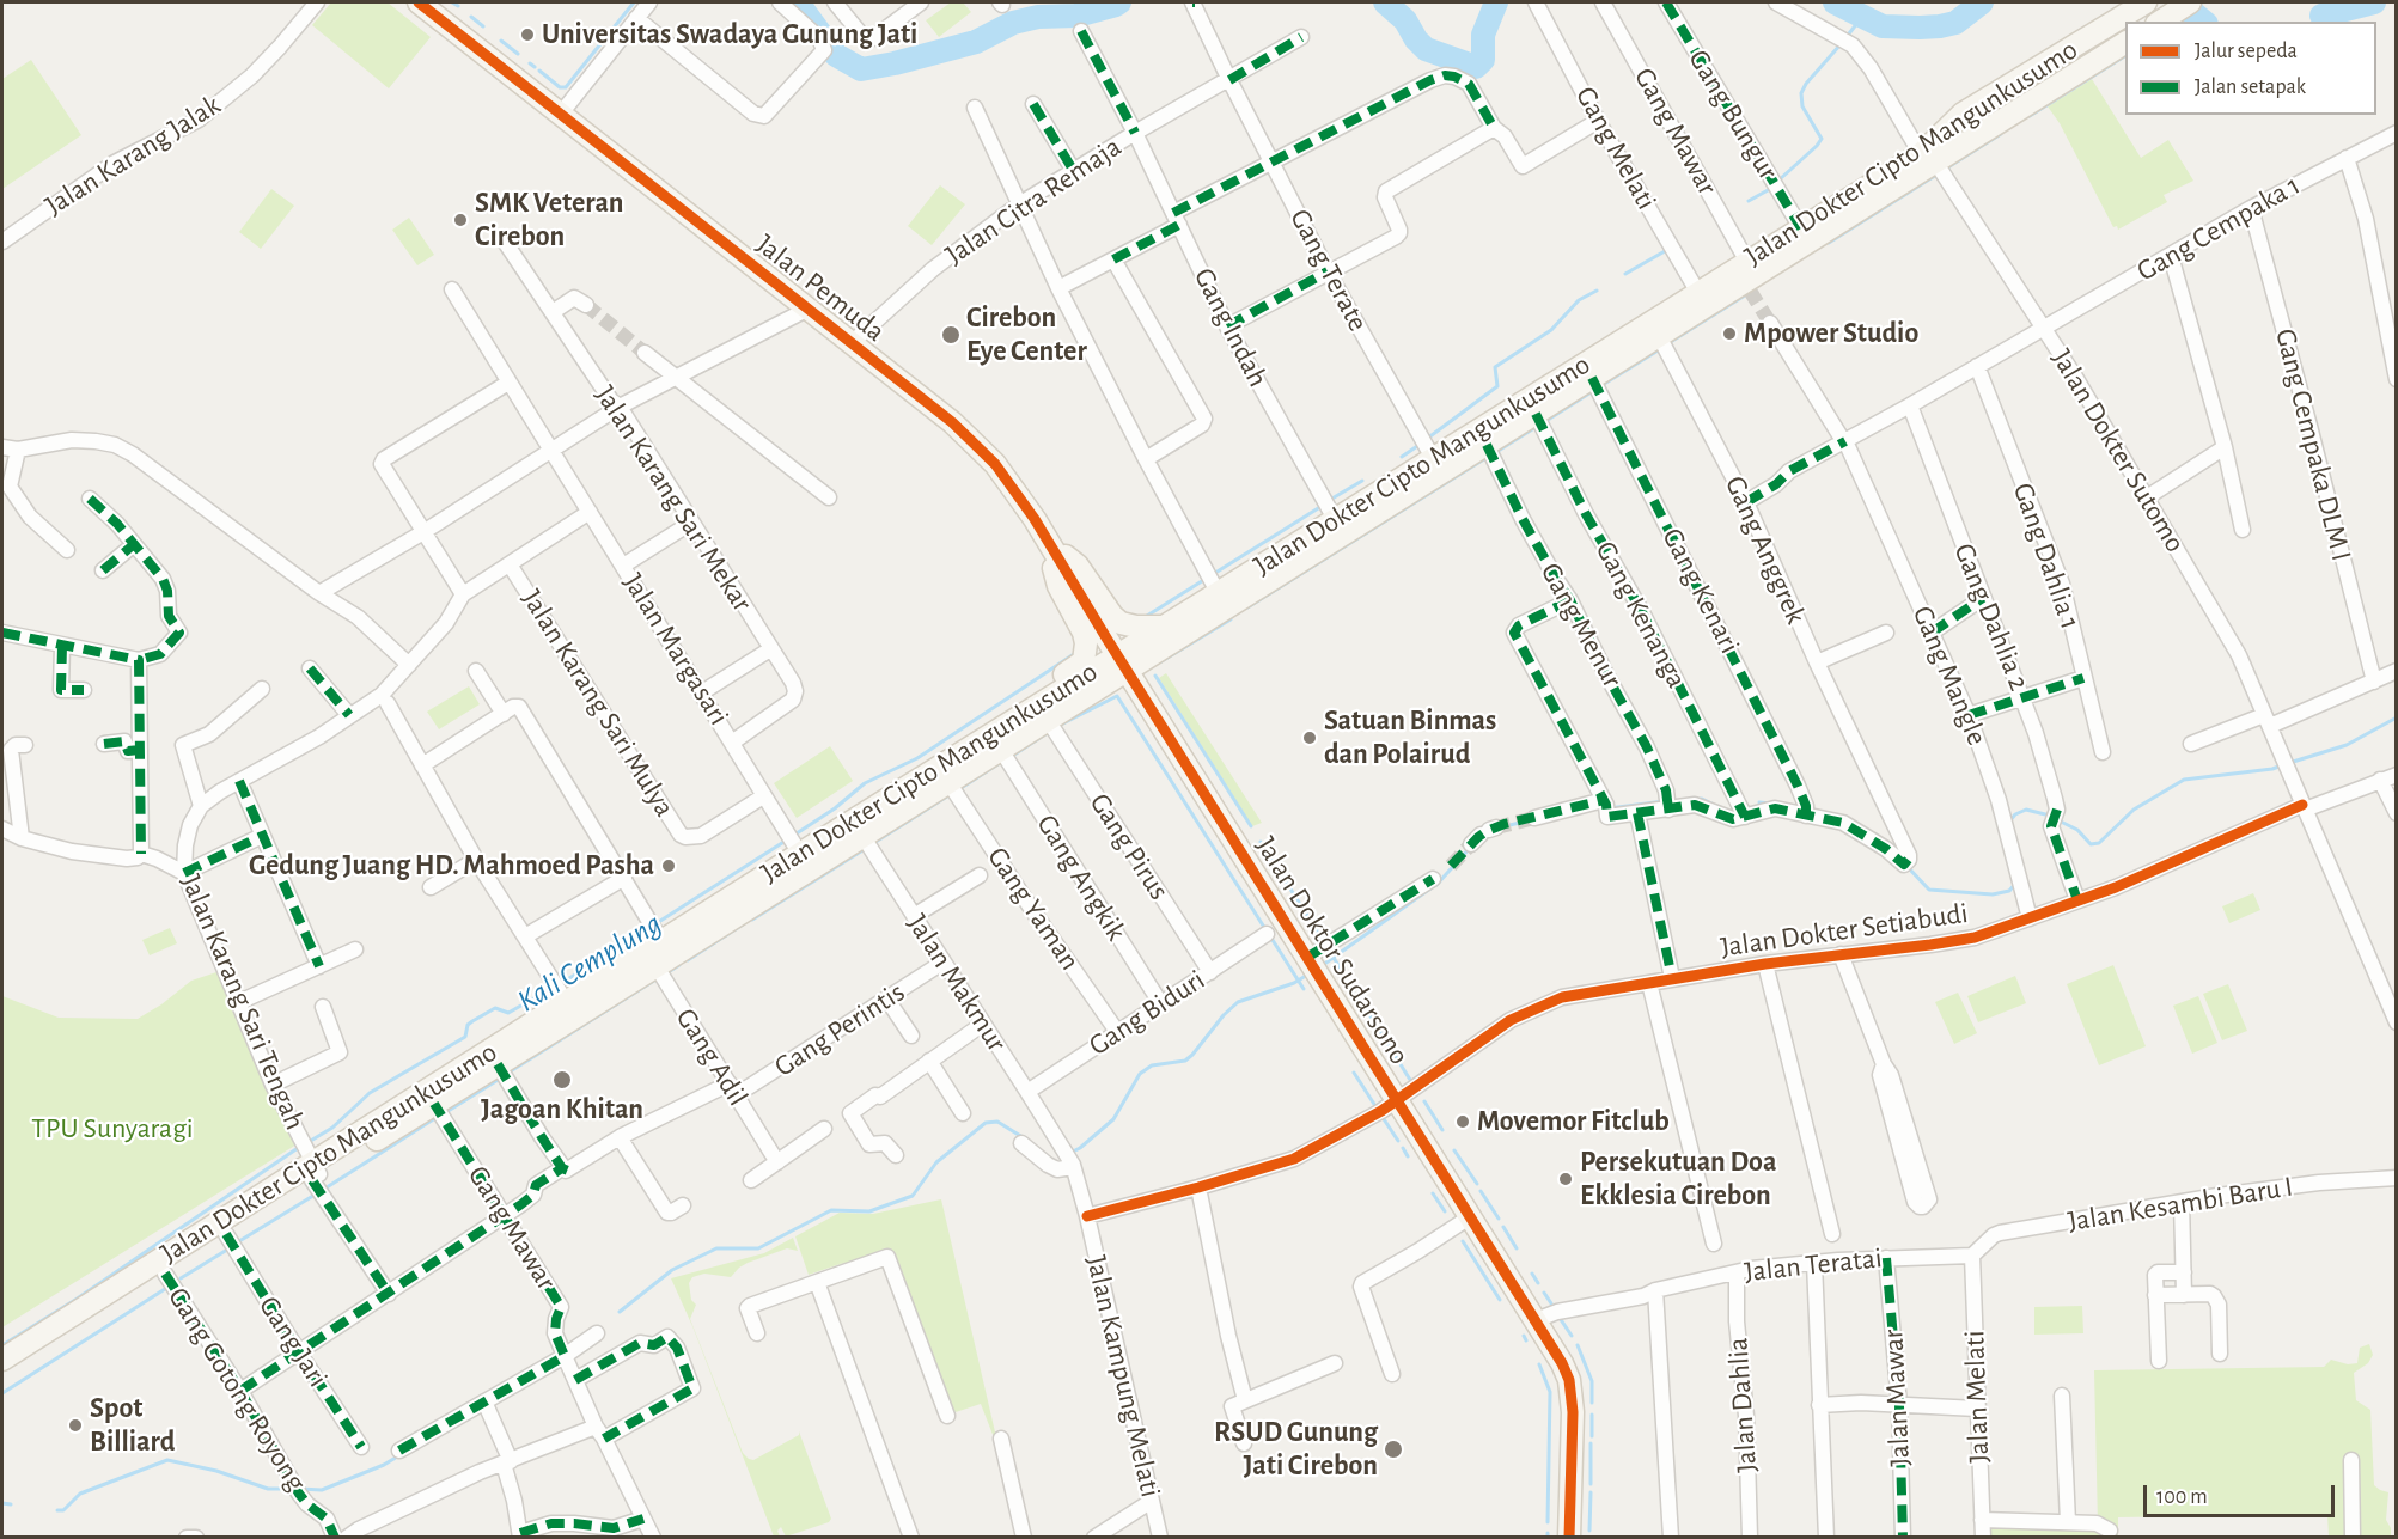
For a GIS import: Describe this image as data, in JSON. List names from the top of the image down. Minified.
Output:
{"streets":{"main road":["Jalan Dokter Cipto Mangunkusumo","Jalan Pemuda","Jalan Doktor Sudarsono"],"street":["Gang Bungur","Gang Mawar","Gang Melati","Jalan Karang Jalak","Jalan Citra Remaja","Gang Cempaka 1","Gang Terate","Gang Indah","Gang Cempaka DLM I","Jalan Dokter Sutomo","Jalan Karang Sari Mekar","Gang Anggrek","Gang Dahlia 1","Gang Kenari","Gang Kenanga","Gang Dahlia 2","Gang Menur","Jalan Margasari","Gang Mangle","Jalan Karang Sari Mulya","Gang Pirus","Gang Angkik","Gang Yaman","Jalan Dokter Setiabudi","Jalan Makmur","Jalan Karang Sari Tengah","Gang Biduri","Gang Perintis","Gang Adil","Jalan Kesambi Baru I","Jalan Teratai","Gang Jari","Jalan Kampung Melati","Gang Gotong Royong","Jalan Melati","Jalan Mawar","Jalan Dahlia"]},"crossings":[["Gang Bungur","Jalan Dokter Cipto Mangunkusumo"],["Gang Mawar","Jalan Dokter Cipto Mangunkusumo"],["Gang Mawar","Gang Perintis"],["Gang Melati","Jalan Dokter Cipto Mangunkusumo"],["Jalan Dokter Cipto Mangunkusumo","Gang Terate"],["Jalan Dokter Cipto Mangunkusumo","Jalan Pemuda"],["Jalan Dokter Cipto Mangunkusumo","Gang Indah"],["Jalan Dokter Cipto Mangunkusumo","Jalan Dokter Sutomo"],["Jalan Dokter Cipto Mangunkusumo","Gang Anggrek"],["Jalan Dokter Cipto Mangunkusumo","Gang Kenari"],["Jalan Dokter Cipto Mangunkusumo","Gang Kenanga"],["Jalan Dokter Cipto Mangunkusumo","Gang Menur"],["Jalan Dokter Cipto Mangunkusumo","Jalan Margasari"],["Jalan Dokter Cipto Mangunkusumo","Gang Pirus"],["Jalan Dokter Cipto Mangunkusumo","Gang Angkik"],["Jalan Dokter Cipto Mangunkusumo","Gang Yaman"],["Jalan Dokter Cipto Mangunkusumo","Jalan Doktor Sudarsono"],["Jalan Dokter Cipto Mangunkusumo","Jalan Makmur"],["Jalan Dokter Cipto Mangunkusumo","Jalan Karang Sari Tengah"],["Jalan Dokter Cipto Mangunkusumo","Gang Adil"],["Jalan Dokter Cipto Mangunkusumo","Gang Jari"],["Jalan Dokter Cipto Mangunkusumo","Gang Gotong Royong"],["Jalan Citra Remaja","Gang Terate"],["Jalan Citra Remaja","Jalan Pemuda"],["Jalan Citra Remaja","Gang Indah"],["Gang Cempaka 1","Gang Cempaka DLM I"],["Gang Cempaka 1","Jalan Dokter Sutomo"],["Gang Cempaka 1","Gang Dahlia 1"],["Gang Cempaka 1","Gang Dahlia 2"],["Jalan Pemuda","Jalan Doktor Sudarsono"],["Jalan Dokter Sutomo","Jalan Dokter Setiabudi"],["Jalan Karang Sari Mekar","Jalan Margasari"],["Gang Anggrek","Gang Kenari"],["Gang Dahlia 2","Jalan Dokter Setiabudi"],["Jalan Margasari","Jalan Karang Sari Mulya"],["Gang Mangle","Jalan Dokter Setiabudi"],["Gang Pirus","Gang Biduri"],["Gang Angkik","Gang Biduri"],["Gang Yaman","Gang Biduri"],["Jalan Dokter Setiabudi","Jalan Doktor Sudarsono"],["Jalan Dokter Setiabudi","Jalan Kampung Melati"],["Jalan Doktor Sudarsono","Gang Biduri"],["Jalan Doktor Sudarsono","Jalan Teratai"],["Jalan Doktor Sudarsono","Jalan Kampung Melati"],["Jalan Makmur","Gang Biduri"],["Jalan Makmur","Gang Perintis"],["Jalan Makmur","Jalan Kampung Melati"],["Jalan Karang Sari Tengah","Gang Perintis"],["Gang Perintis","Gang Adil"],["Gang Perintis","Gang Jari"],["Gang Perintis","Gang Gotong Royong"],["Jalan Kesambi Baru I","Jalan Teratai"],["Jalan Kesambi Baru I","Jalan Melati"],["Jalan Teratai","Jalan Melati"],["Jalan Teratai","Jalan Mawar"],["Jalan Teratai","Jalan Dahlia"]],"water":["Kali Cemplung"],"parks":["TPU Sunyaragi"],"places":["Universitas Swadaya Gunung Jati","SMK Veteran Cirebon","Mpower Studio","Cirebon Eye Center","Satuan Binmas dan Polairud","Gedung Juang HD. Mahmoed Pasha","Jagoan Khitan","Movemor Fitclub","Persekutuan Doa Ekklesia Cirebon","Spot Billiard","RSUD Gunung Jati Cirebon"],"legend":["Jalur sepeda","Jalan setapak"],"scale_bar":"100 m"}
